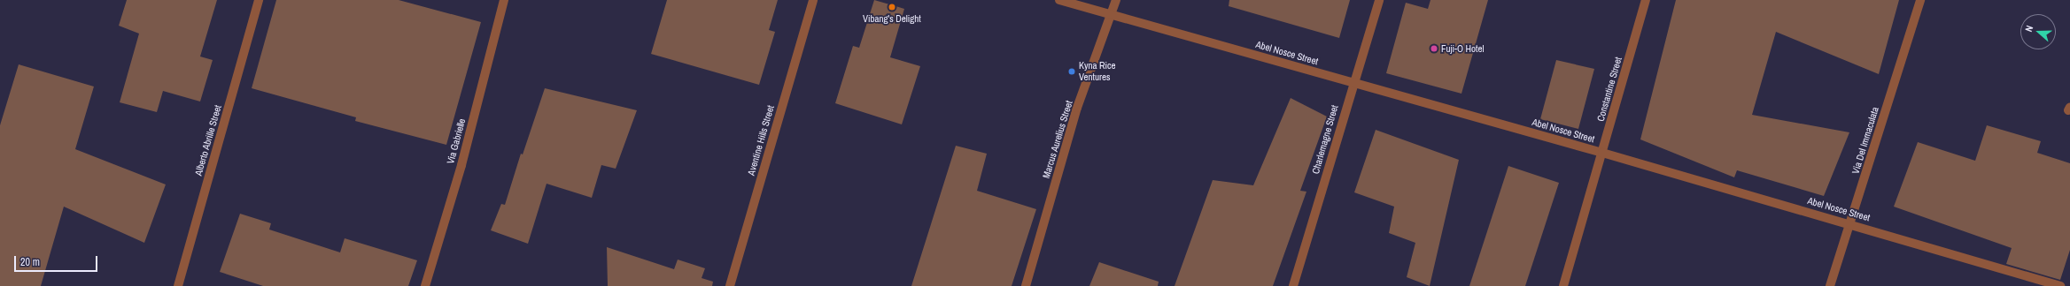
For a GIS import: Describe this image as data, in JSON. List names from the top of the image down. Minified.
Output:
{"streets":{"street":["Abel Nosce Street","Constantine Street","Marcus Aurelius Street","Charlemagne Street","Alberto Abrille Street","Aventine Hills Street","Via Del Immaculata","Via Gabrielle"]},"crossings":[["Abel Nosce Street","Constantine Street"],["Abel Nosce Street","Marcus Aurelius Street"],["Abel Nosce Street","Charlemagne Street"],["Abel Nosce Street","Via Del Immaculata"]],"places":["Vibang's Delight","Fuji-O Hotel","Kyna Rice Ventures"],"scale_bar":"20 m","north":"left"}
